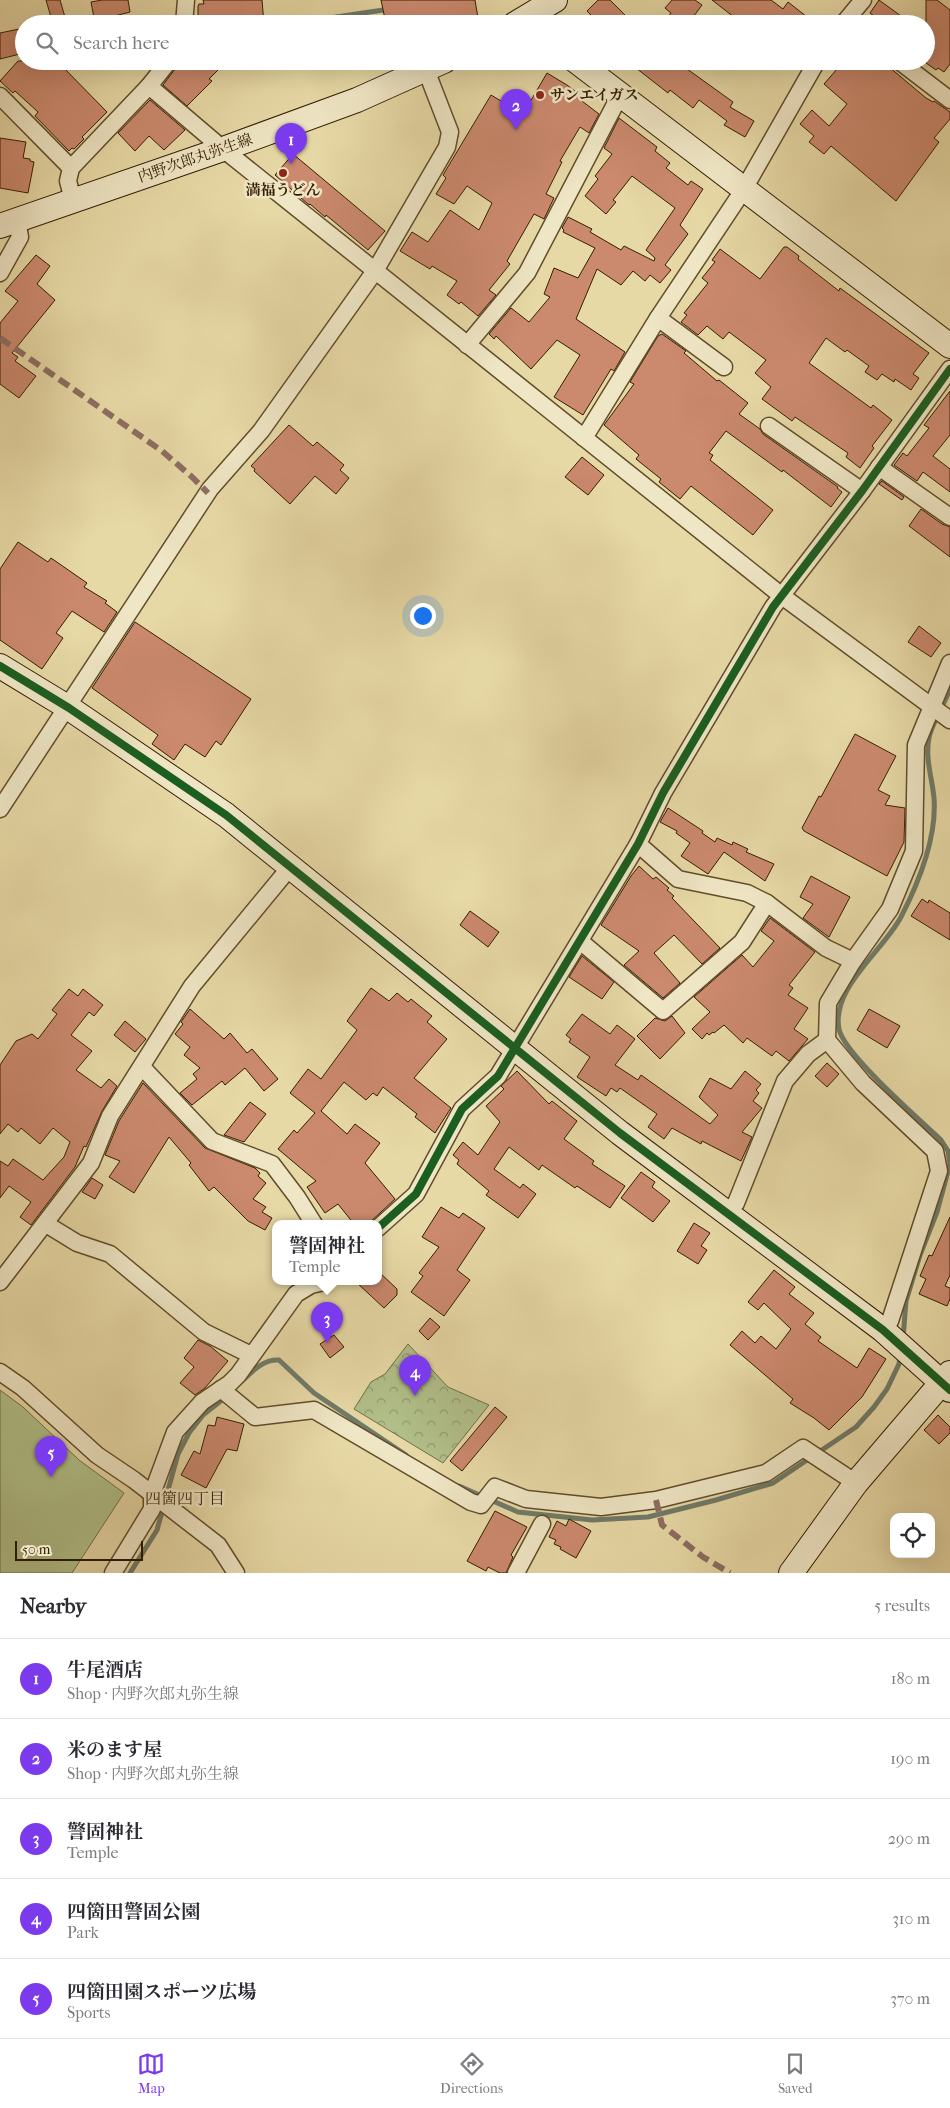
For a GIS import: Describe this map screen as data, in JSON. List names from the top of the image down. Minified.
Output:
{"streets":{"street":["内野次郎丸弥生線"]},"districts":["四箇四丁目"],"places":["サンエイガス","満福うどん"],"scale_bar":"50 m","page":{"search":"Search here","pins":["2","1","3","4","5"],"popup":["警固神社","Temple"],"scale":"50 m","heading":["Nearby","5 results"],"list":[{"mark":"1","name":"牛尾酒店","note":"Shop · 内野次郎丸弥生線","value":"180 m"},{"mark":"2","name":"米のます屋","note":"Shop · 内野次郎丸弥生線","value":"190 m"},{"mark":"3","name":"警固神社","note":"Temple","value":"290 m"},{"mark":"4","name":"四箇田警固公園","note":"Park","value":"310 m"},{"mark":"5","name":"四箇田園スポーツ広場","note":"Sports","value":"370 m"}],"nav":["Map","Directions","Saved"]}}
